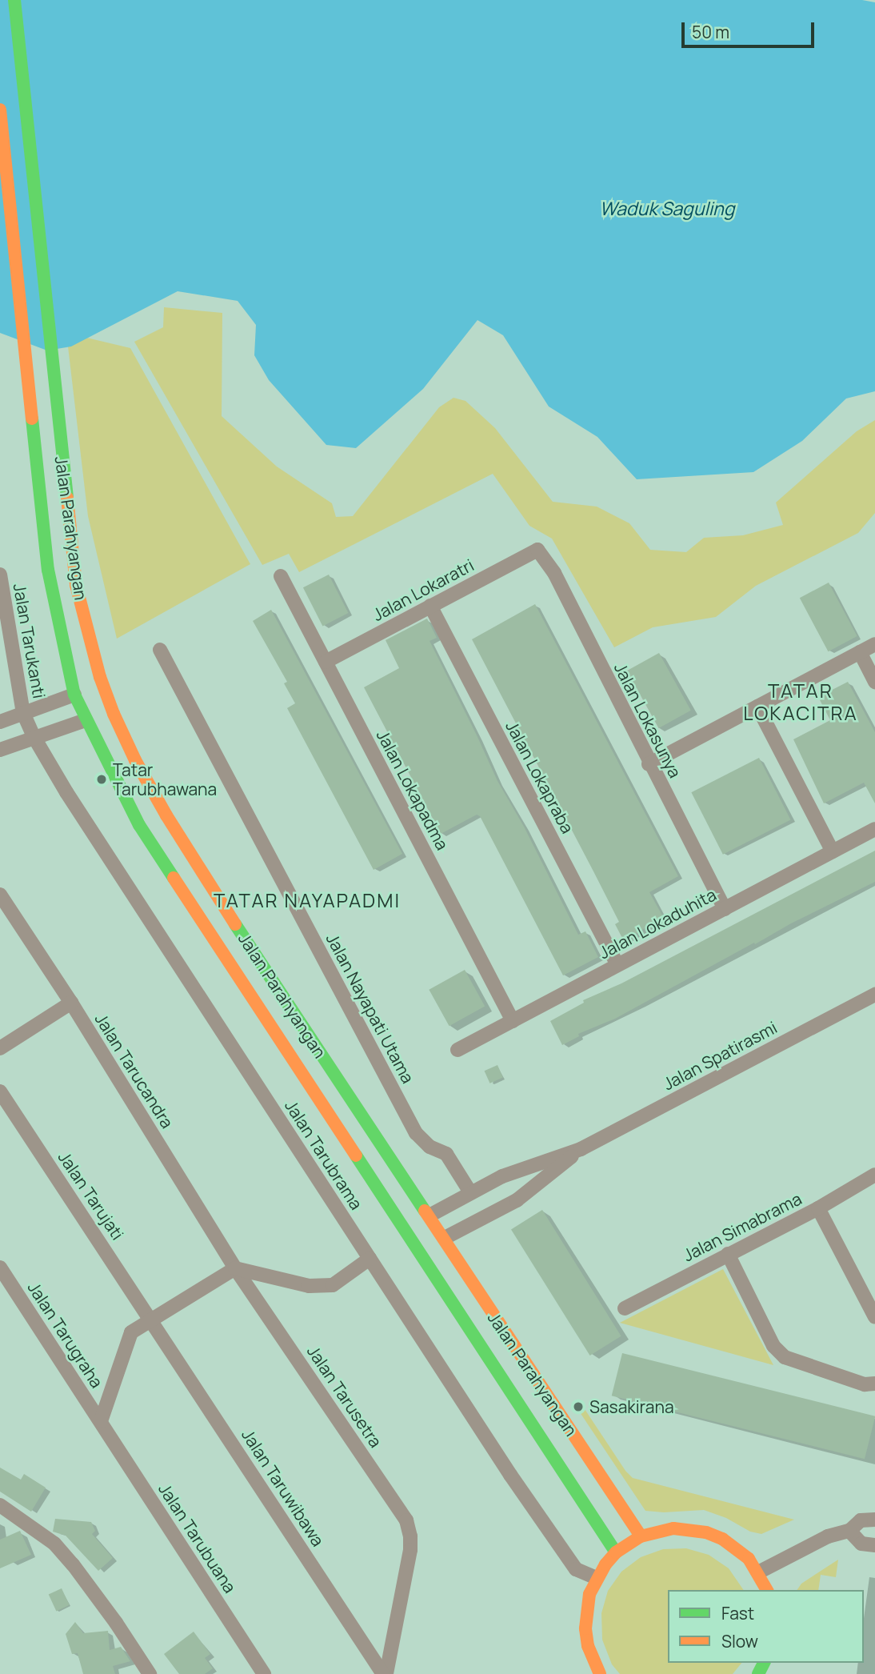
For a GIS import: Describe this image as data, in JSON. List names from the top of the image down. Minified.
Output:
{"streets":{"main road":["Jalan Parahyangan"],"street":["Jalan Lokaratri","Jalan Tarukanti","Jalan Lokasunya","Jalan Lokapraba","Jalan Lokapadma","Jalan Lokaduhita","Jalan Nayapati Utama","Jalan Spatirasmi","Jalan Tarucandra","Jalan Tarubrama","Jalan Tarujati","Jalan Simabrama","Jalan Tarugraha","Jalan Tarusetra","Jalan Taruwibawa","Jalan Tarubuana"]},"crossings":[["Jalan Parahyangan","Jalan Spatirasmi"],["Jalan Lokaratri","Jalan Lokasunya"],["Jalan Lokaratri","Jalan Lokapraba"],["Jalan Lokaratri","Jalan Lokapadma"],["Jalan Tarukanti","Jalan Tarubrama"],["Jalan Lokasunya","Jalan Lokaduhita"],["Jalan Lokapraba","Jalan Lokaduhita"],["Jalan Lokapadma","Jalan Lokaduhita"],["Jalan Nayapati Utama","Jalan Spatirasmi"],["Jalan Tarucandra","Jalan Tarusetra"],["Jalan Tarujati","Jalan Taruwibawa"],["Jalan Tarugraha","Jalan Tarubuana"],["Jalan Tarusetra","Jalan Taruwibawa"]],"districts":["TATAR LOKACITRA","TATAR NAYAPADMI"],"water":["Waduk Saguling"],"places":["Tatar Tarubhawana","Sasakirana"],"legend":["Fast","Slow"],"scale_bar":"50 m"}
